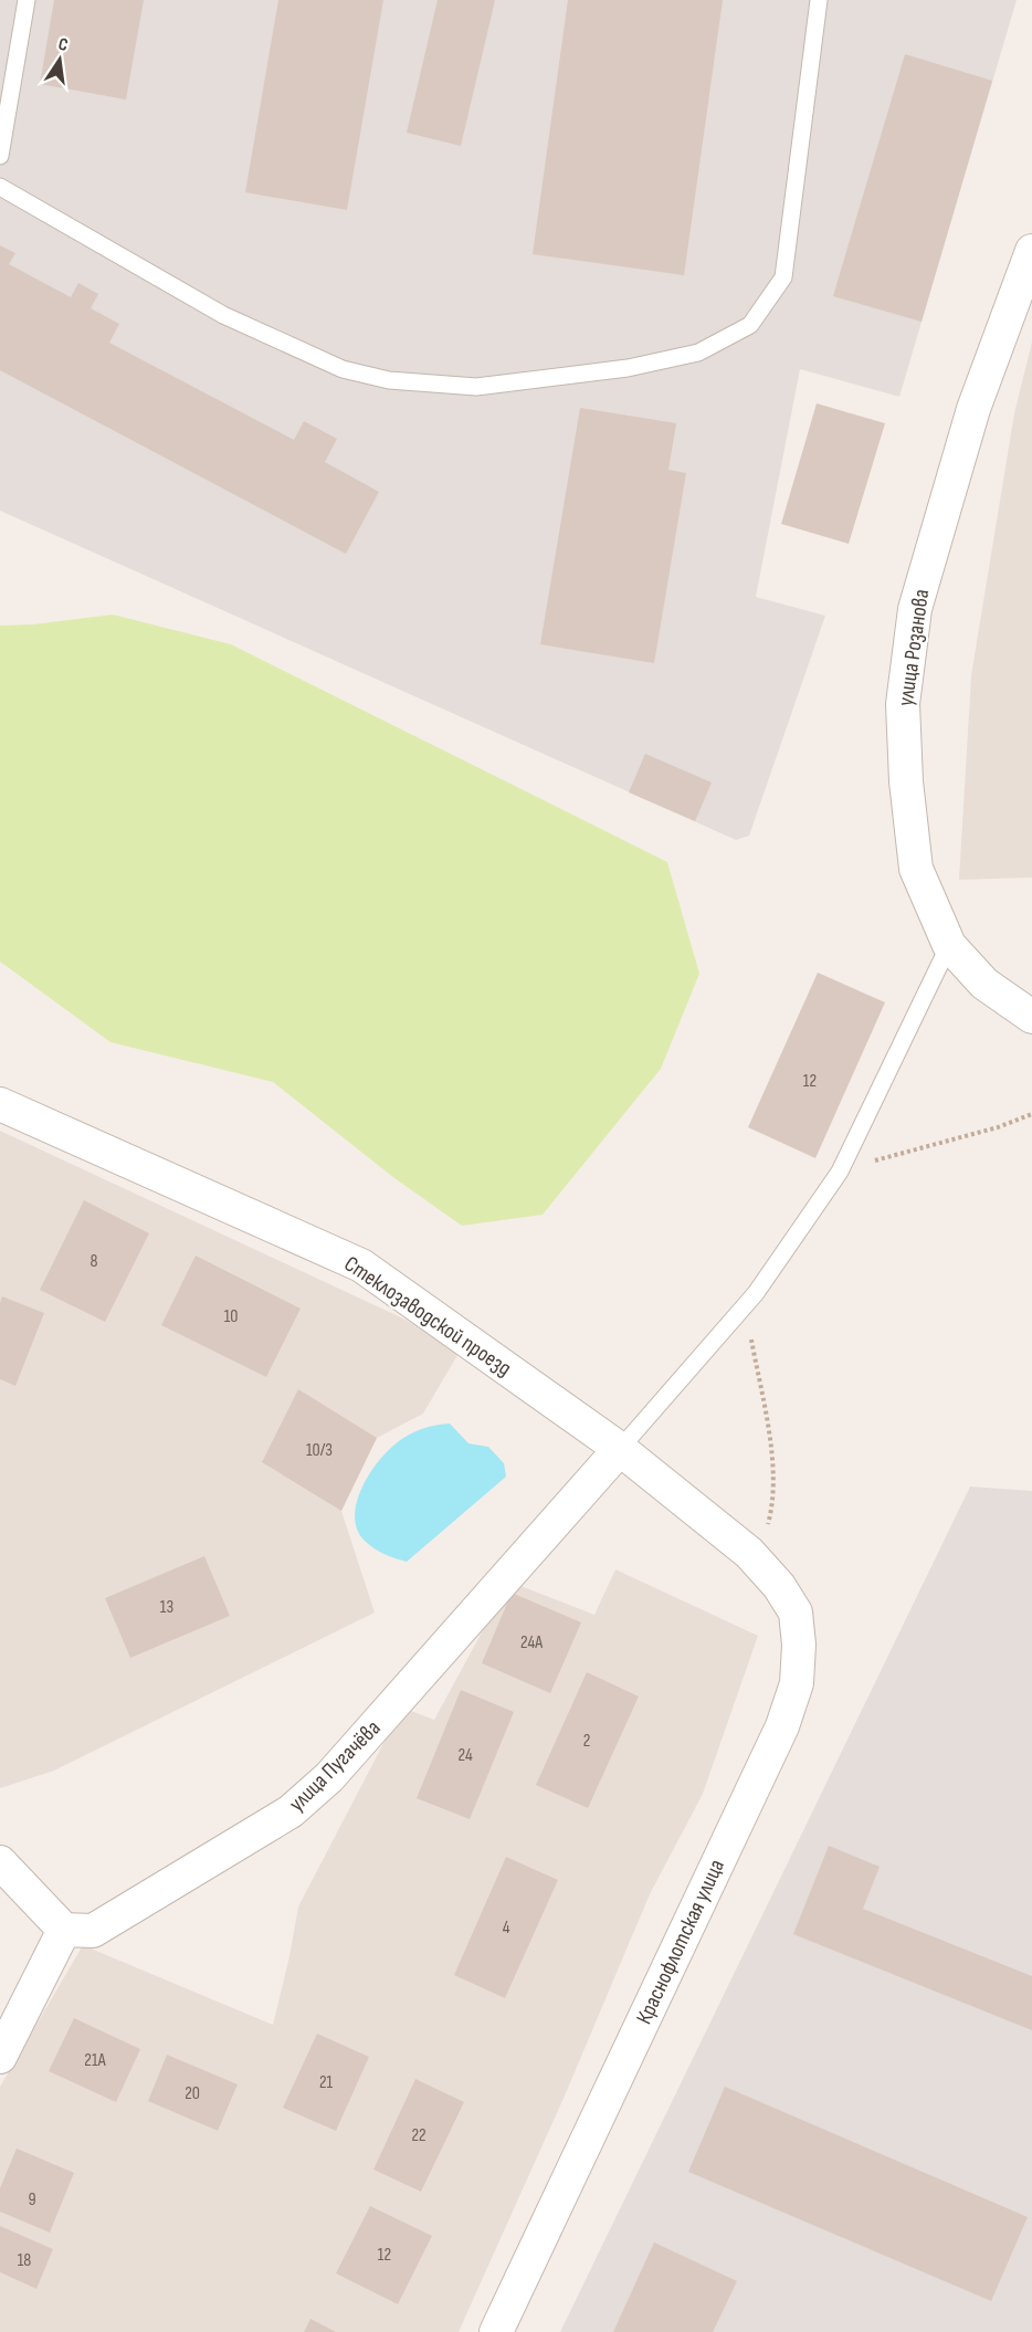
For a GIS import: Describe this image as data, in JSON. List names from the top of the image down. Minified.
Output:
{"streets":{"street":["улица Розанова","Стеклозаводской проезд","улица Пугачёва","Краснофлотская улица"]},"crossings":[["Стеклозаводской проезд","улица Пугачёва"],["Стеклозаводской проезд","Краснофлотская улица"]],"house_numbers":["12","8","10","10/3","13","24А","2","24","4","21А","21","20","22","9","12","18"],"north":"top"}
